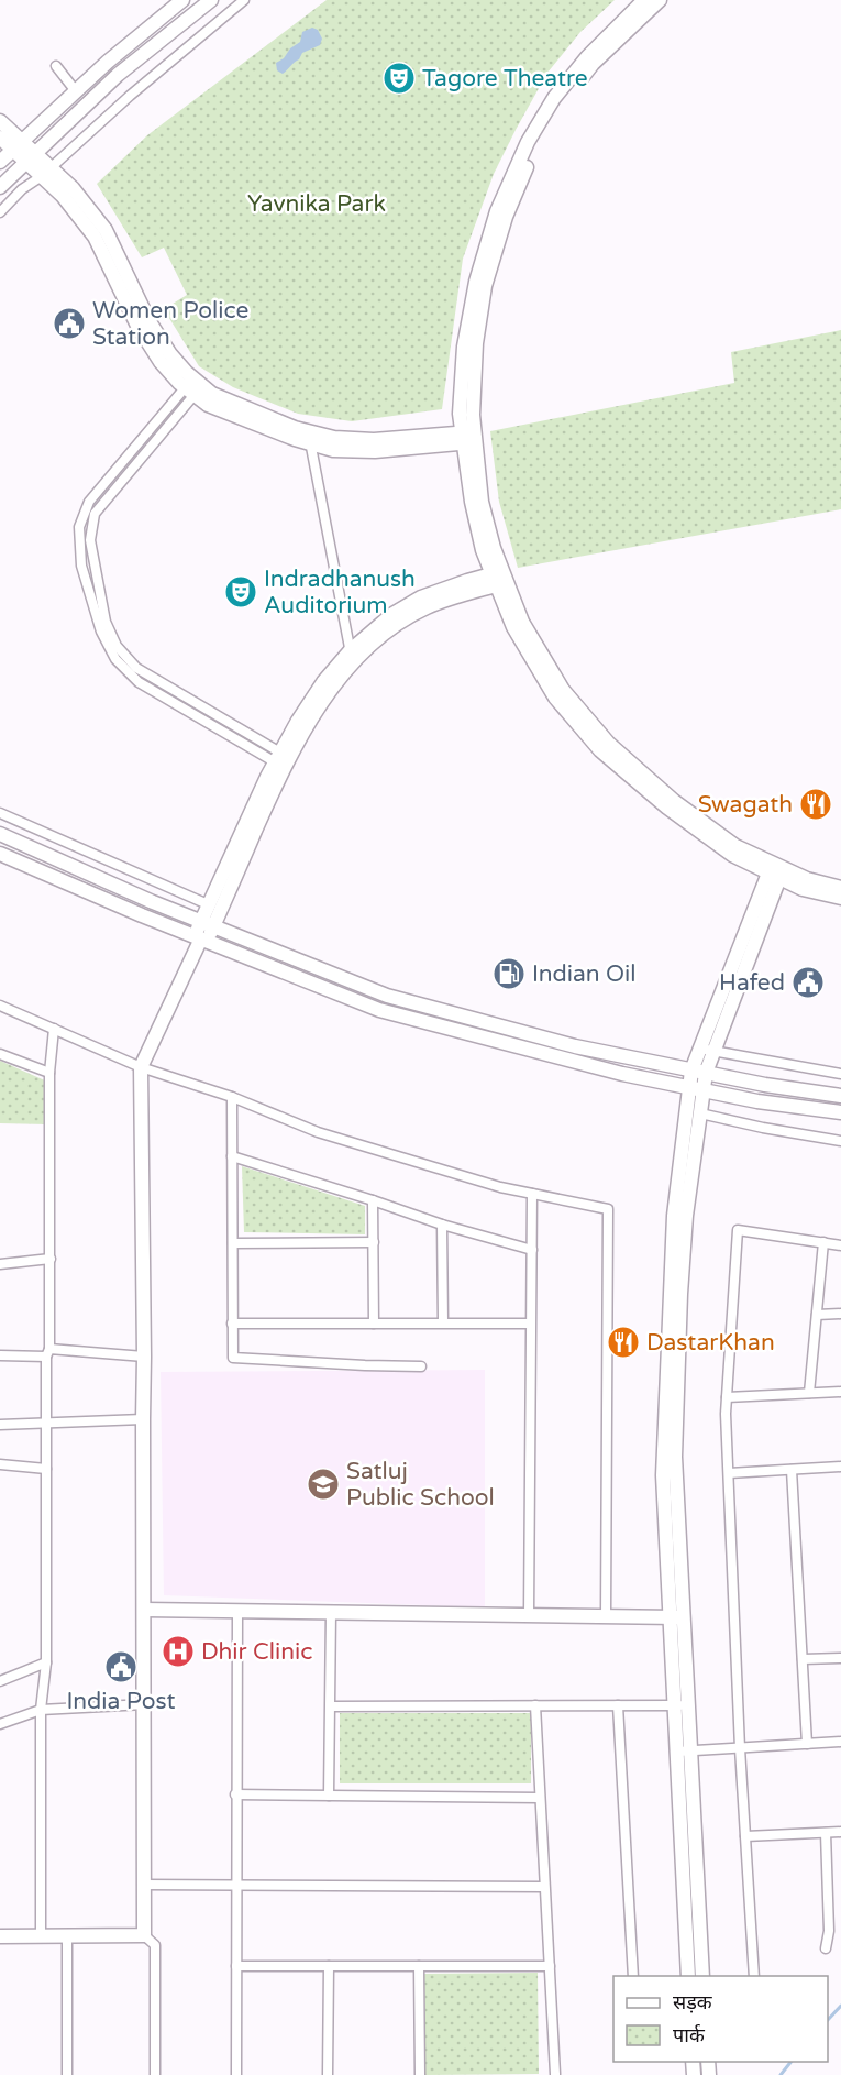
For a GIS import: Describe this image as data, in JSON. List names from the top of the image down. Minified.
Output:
{"parks":["Yavnika Park"],"places":{"theatre":["Tagore Theatre","Indradhanush Auditorium"],"public building":["Women Police Station","Hafed","India Post"],"restaurant":["Swagath","DastarKhan"],"fuel station":["Indian Oil"],"school or university":["Satluj Public School"],"hospital":["Dhir Clinic"]},"legend":["सड़क","पार्क"]}
